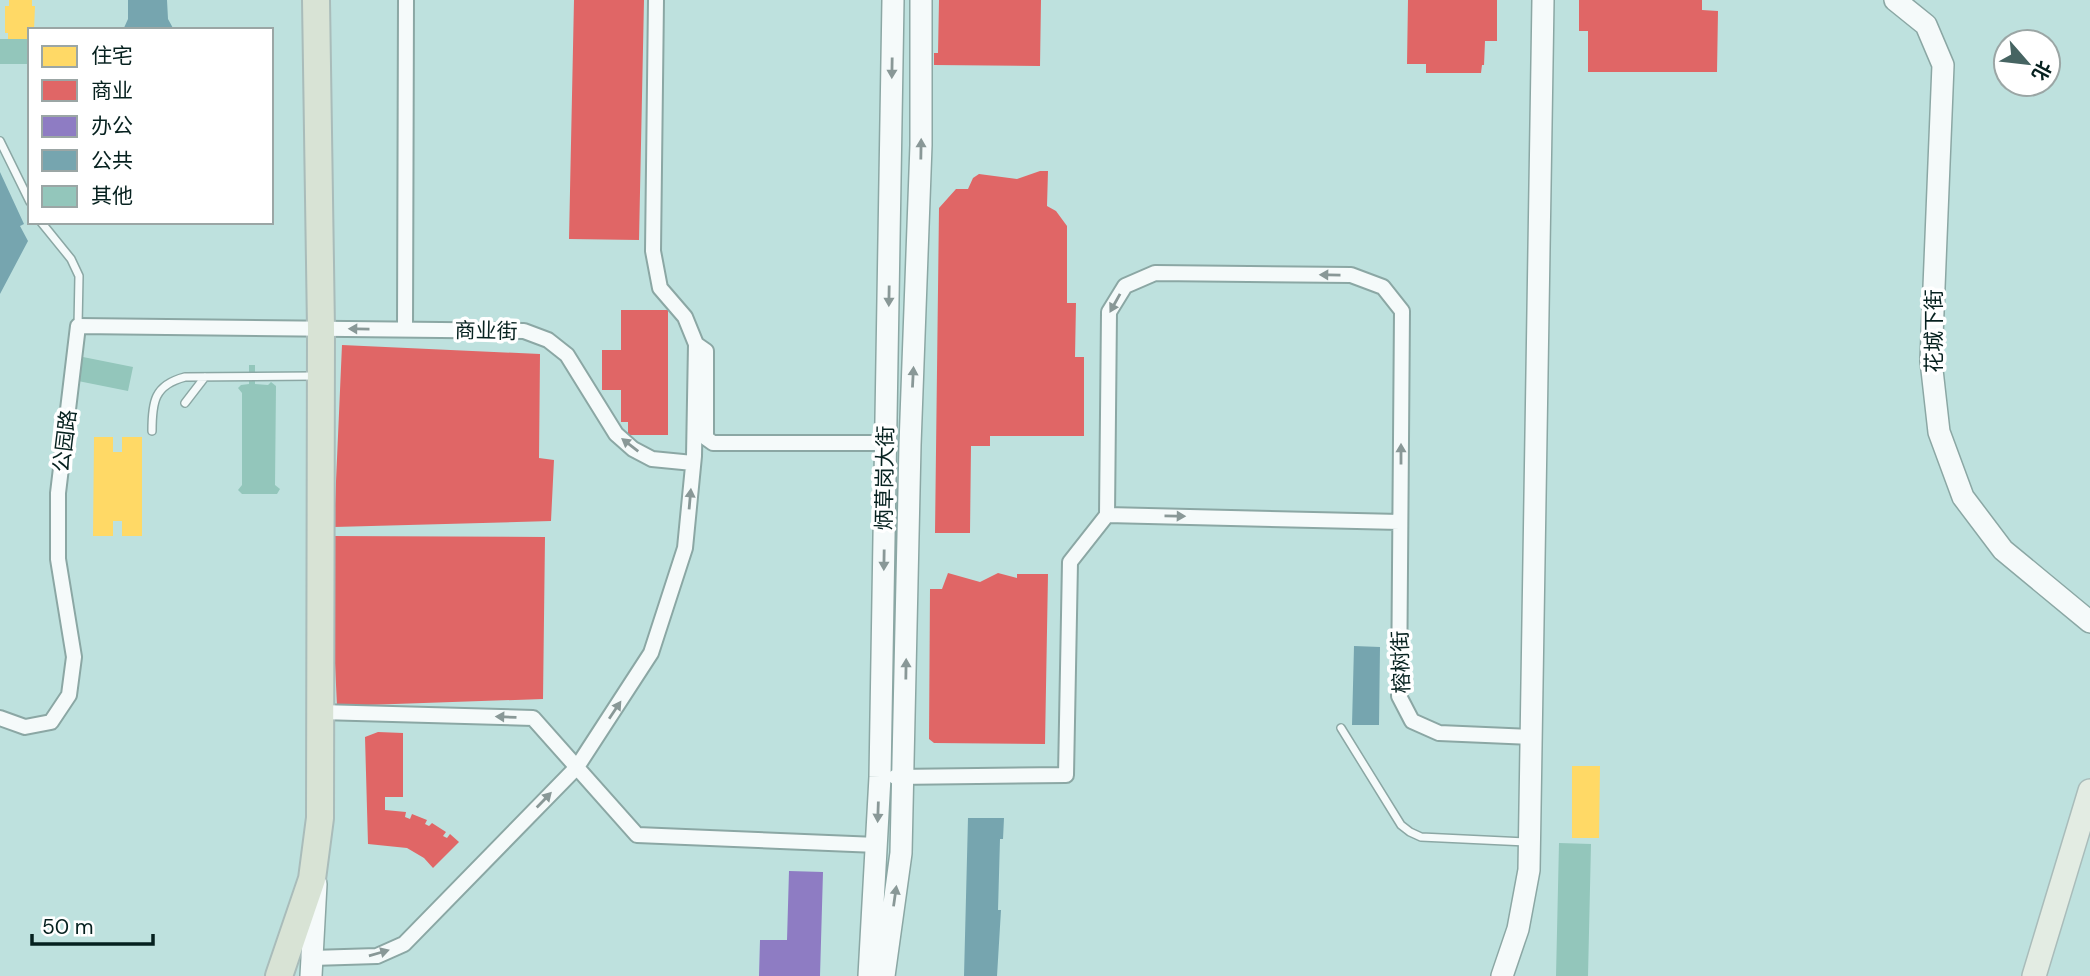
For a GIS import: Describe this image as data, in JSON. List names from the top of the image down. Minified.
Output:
{"streets":{"street":["商业街","花城下街","公园路","炳草岗大街","榕树街"]},"one_way":["商业街"],"legend":["住宅","商业","办公","公共","其他"],"scale_bar":"50 m","north":"bottom right"}
